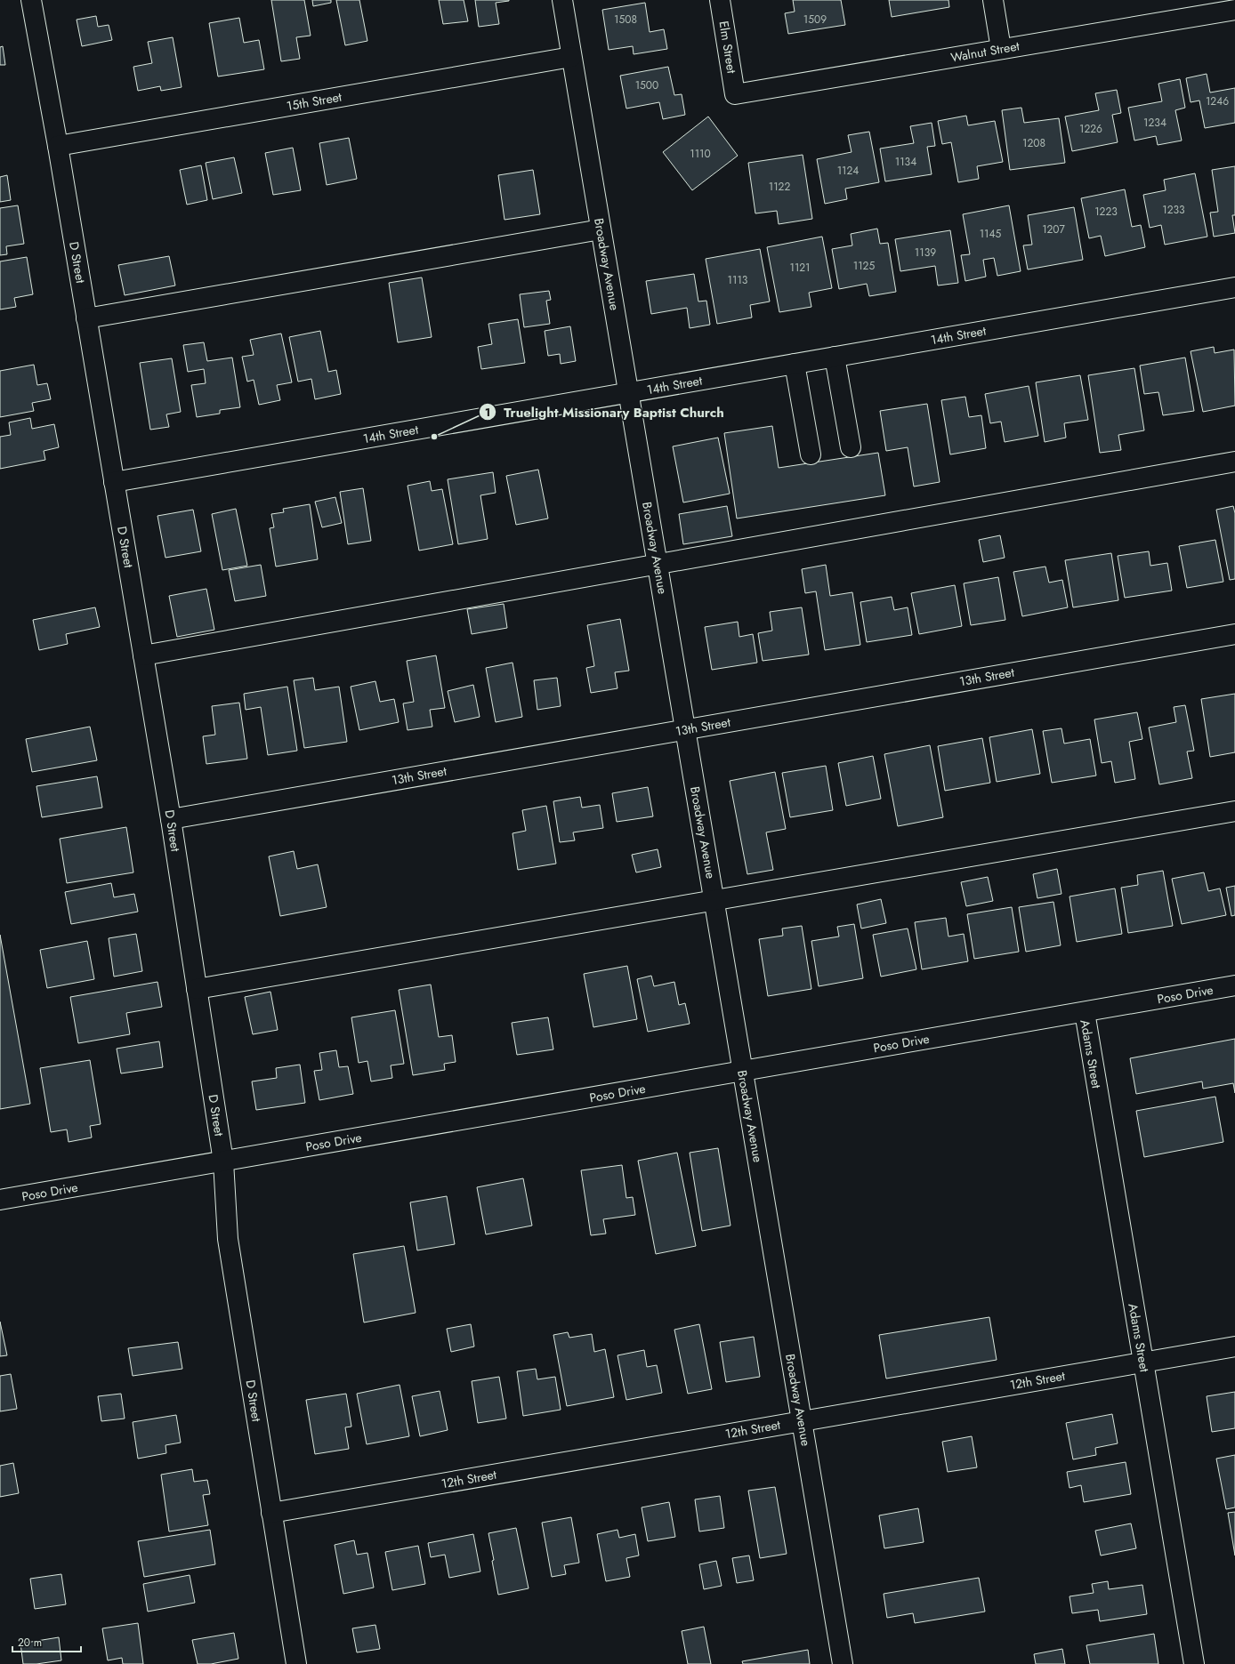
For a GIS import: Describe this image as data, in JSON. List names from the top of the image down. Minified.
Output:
{"streets":{"street":["Elm Street","Walnut Street","15th Street","D Street","Broadway Avenue","14th Street","13th Street","Poso Drive","Adams Street","12th Street"]},"crossings":[["Elm Street","Walnut Street"],["15th Street","D Street"],["15th Street","Broadway Avenue"],["D Street","14th Street"],["D Street","13th Street"],["D Street","Poso Drive"],["D Street","12th Street"],["Broadway Avenue","14th Street"],["Broadway Avenue","13th Street"],["Broadway Avenue","Poso Drive"],["Broadway Avenue","12th Street"],["Poso Drive","Adams Street"],["Adams Street","12th Street"]],"places":["Truelight Missionary Baptist Church"],"house_numbers":["1508","1509","1500","1246","1234","1226","1208","1110","1134","1124","1122","1233","1223","1207","1145","1139","1125","1121","1113"],"scale_bar":"20 m"}
